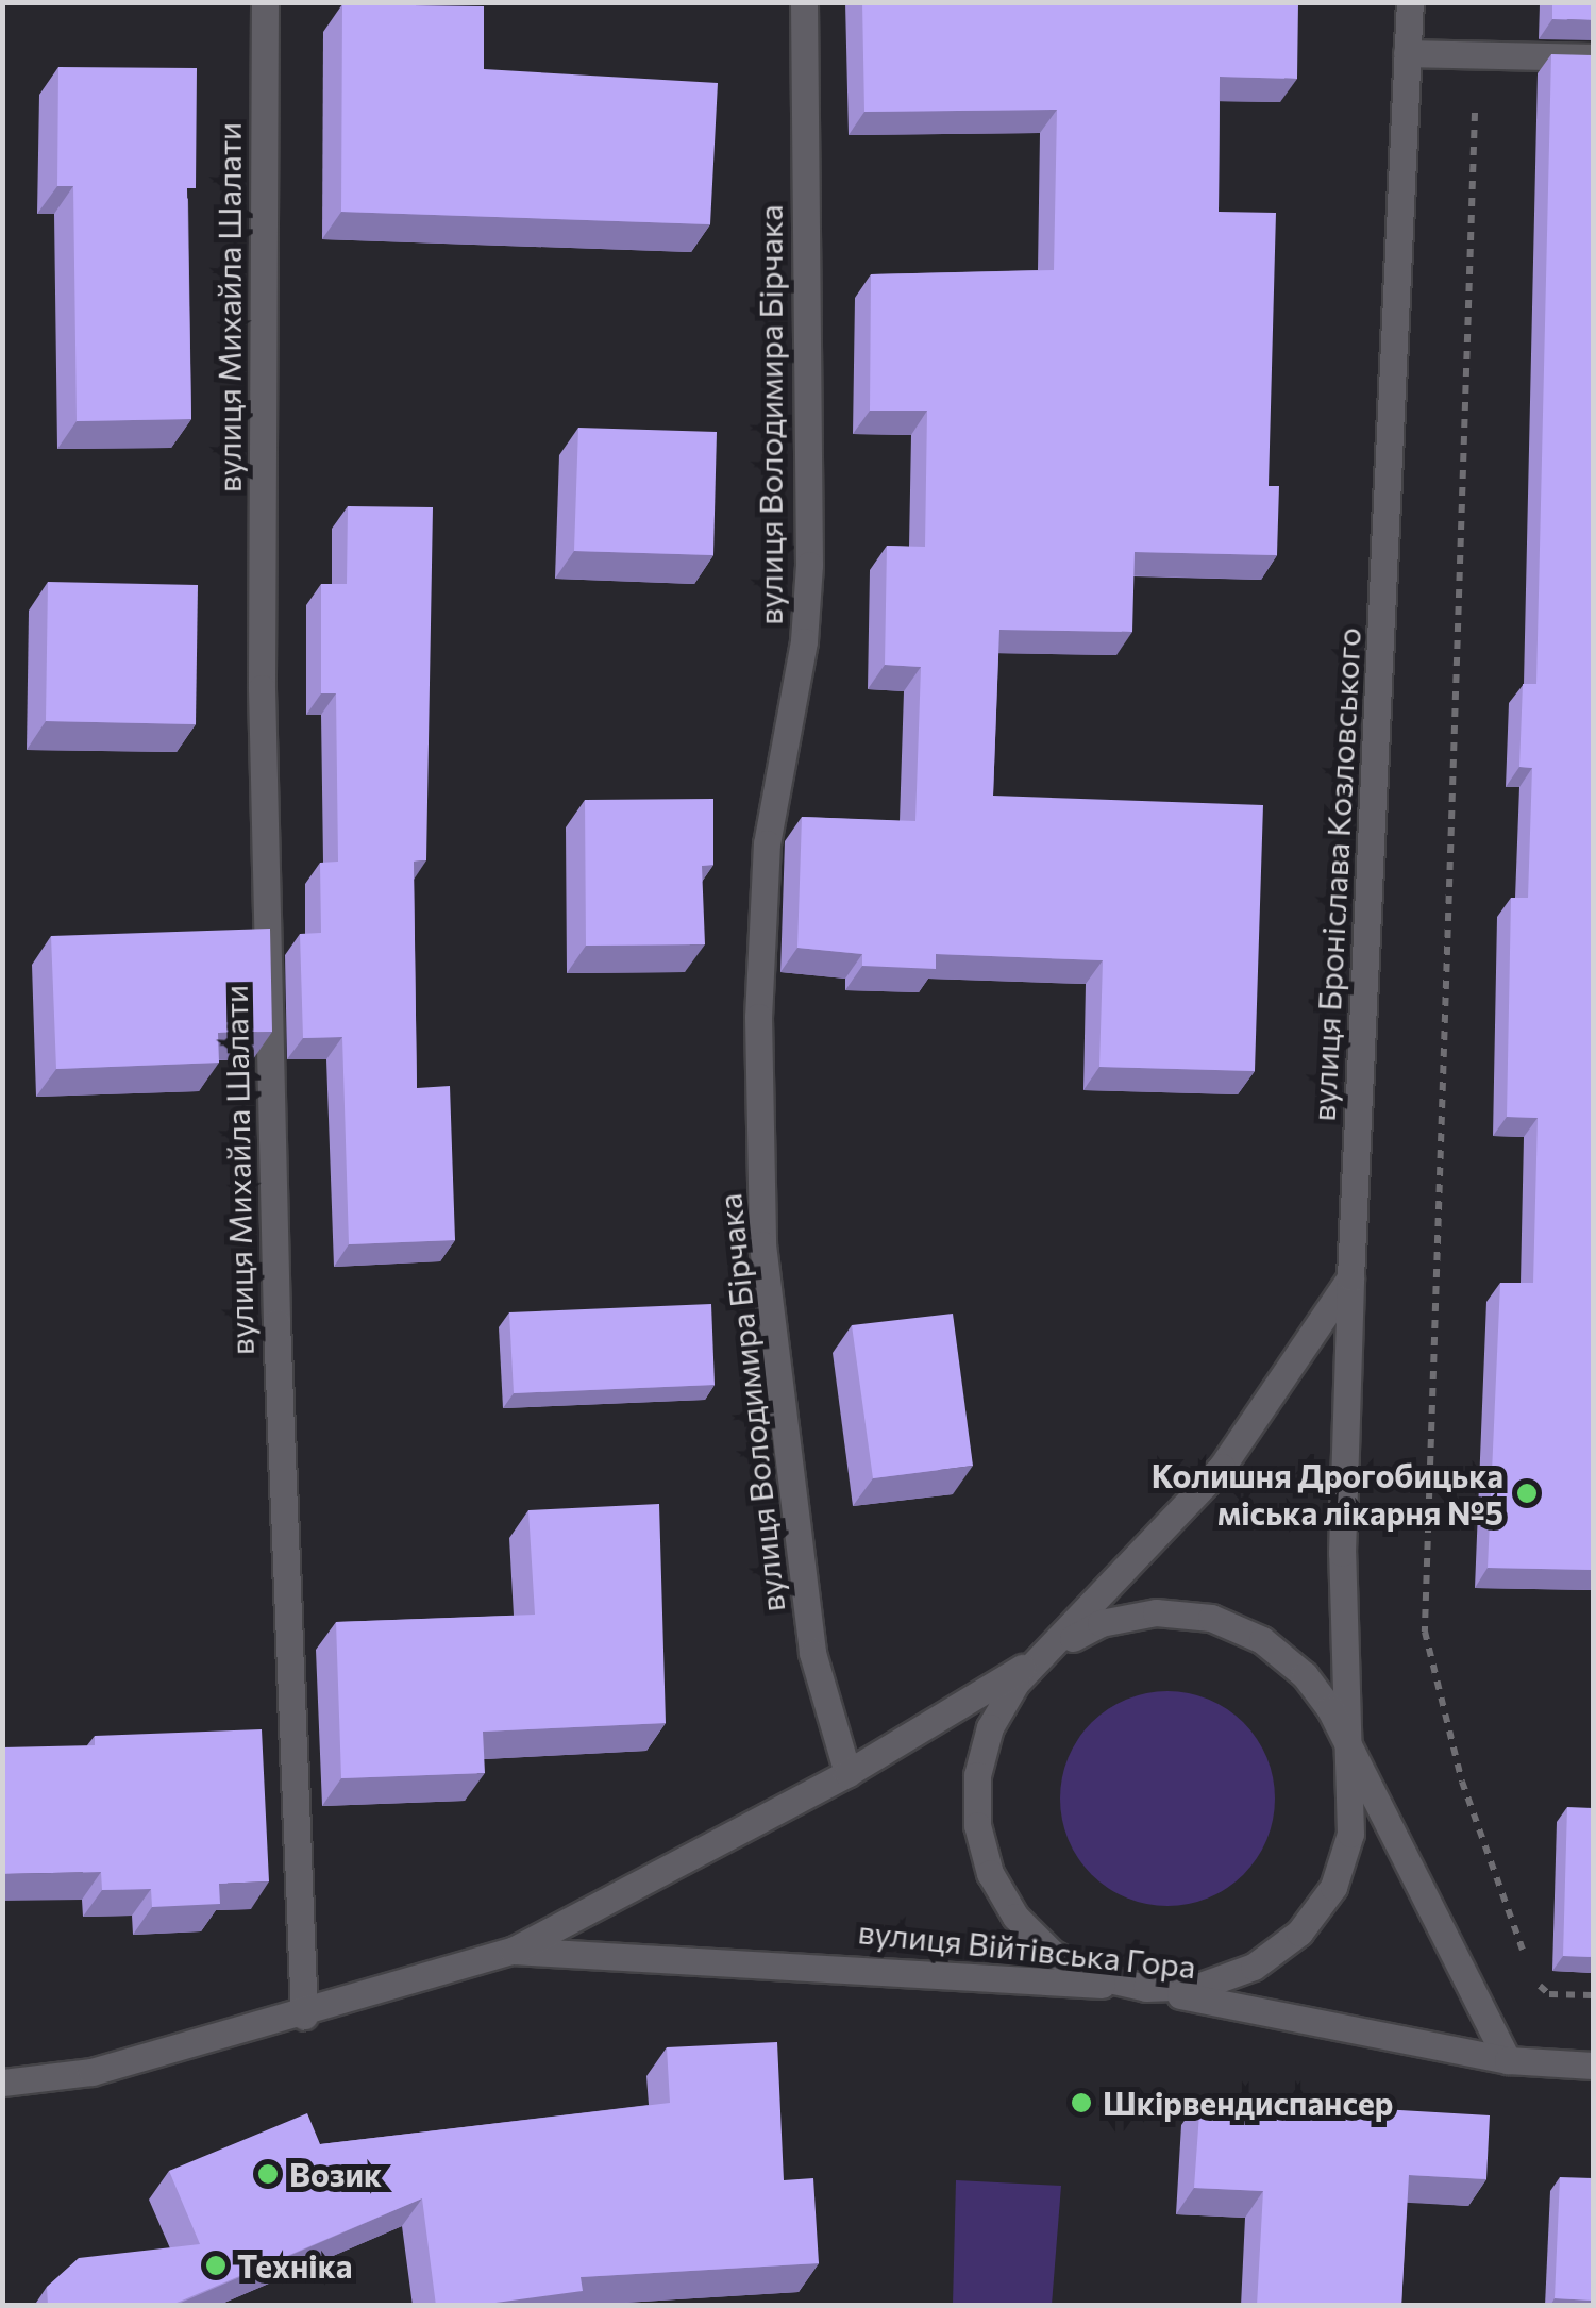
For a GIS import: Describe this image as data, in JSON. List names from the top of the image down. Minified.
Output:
{"streets":{"street":["вулиця Михайла Шалати","вулиця Володимира Бірчака","вулиця Броніслава Козловського","вулиця Війтівська Гора"]},"crossings":[["вулиця Михайла Шалати","вулиця Війтівська Гора"],["вулиця Володимира Бірчака","вулиця Війтівська Гора"],["вулиця Броніслава Козловського","вулиця Війтівська Гора"]],"places":["Колишня Дрогобицька міська лікарня №5","Шкірвендиспансер","Возик","Техніка"]}
